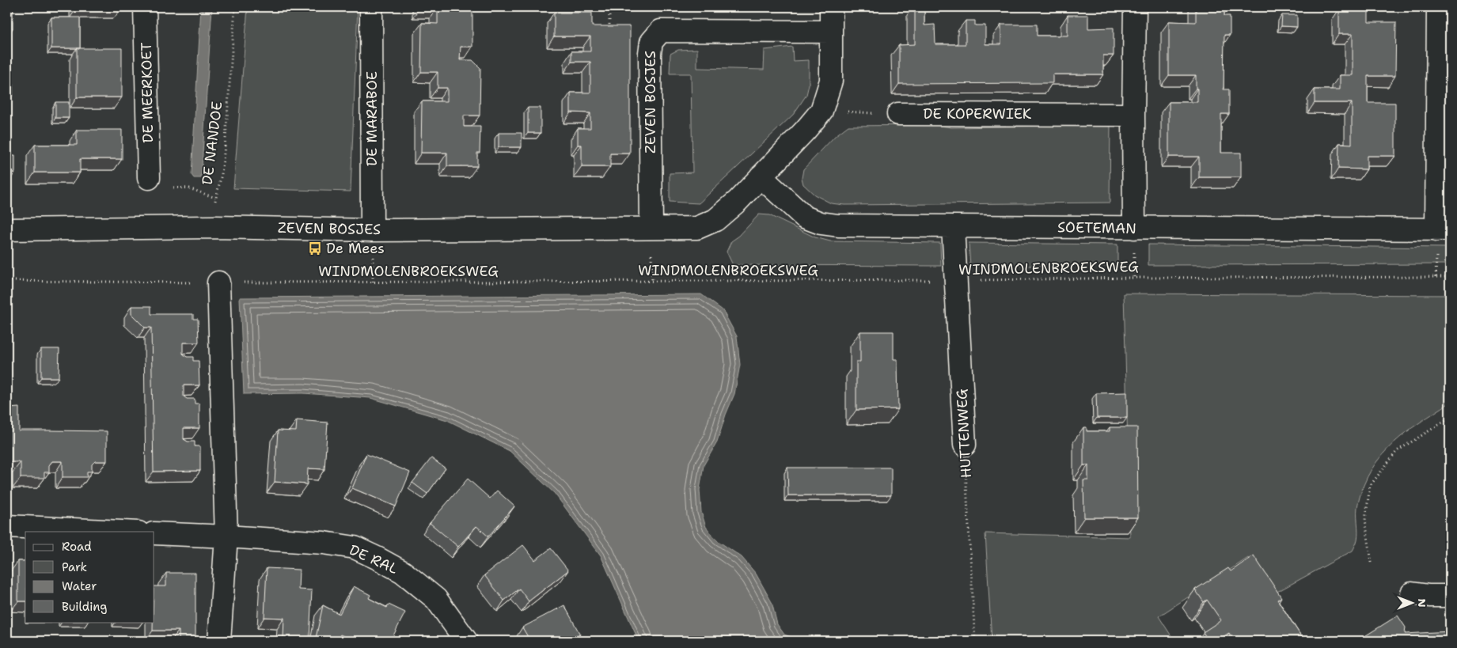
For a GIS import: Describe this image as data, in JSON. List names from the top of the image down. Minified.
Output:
{"streets":{"street":["DE MEERKOET","ZEVEN BOSJES","DE KOPERWIEK","DE MARABOE","SOETEMAN","HUTTENWEG","DE RAL"],"path":["DE NANDOE","WINDMOLENBROEKSWEG"]},"crossings":[["ZEVEN BOSJES","DE MARABOE"],["ZEVEN BOSJES","DE NANDOE"],["ZEVEN BOSJES","SOETEMAN"],["SOETEMAN","HUTTENWEG"],["WINDMOLENBROEKSWEG","HUTTENWEG"]],"places":{"bus stop":["De Mees"]},"legend":["Road","Park","Water","Building"],"north":"right"}
